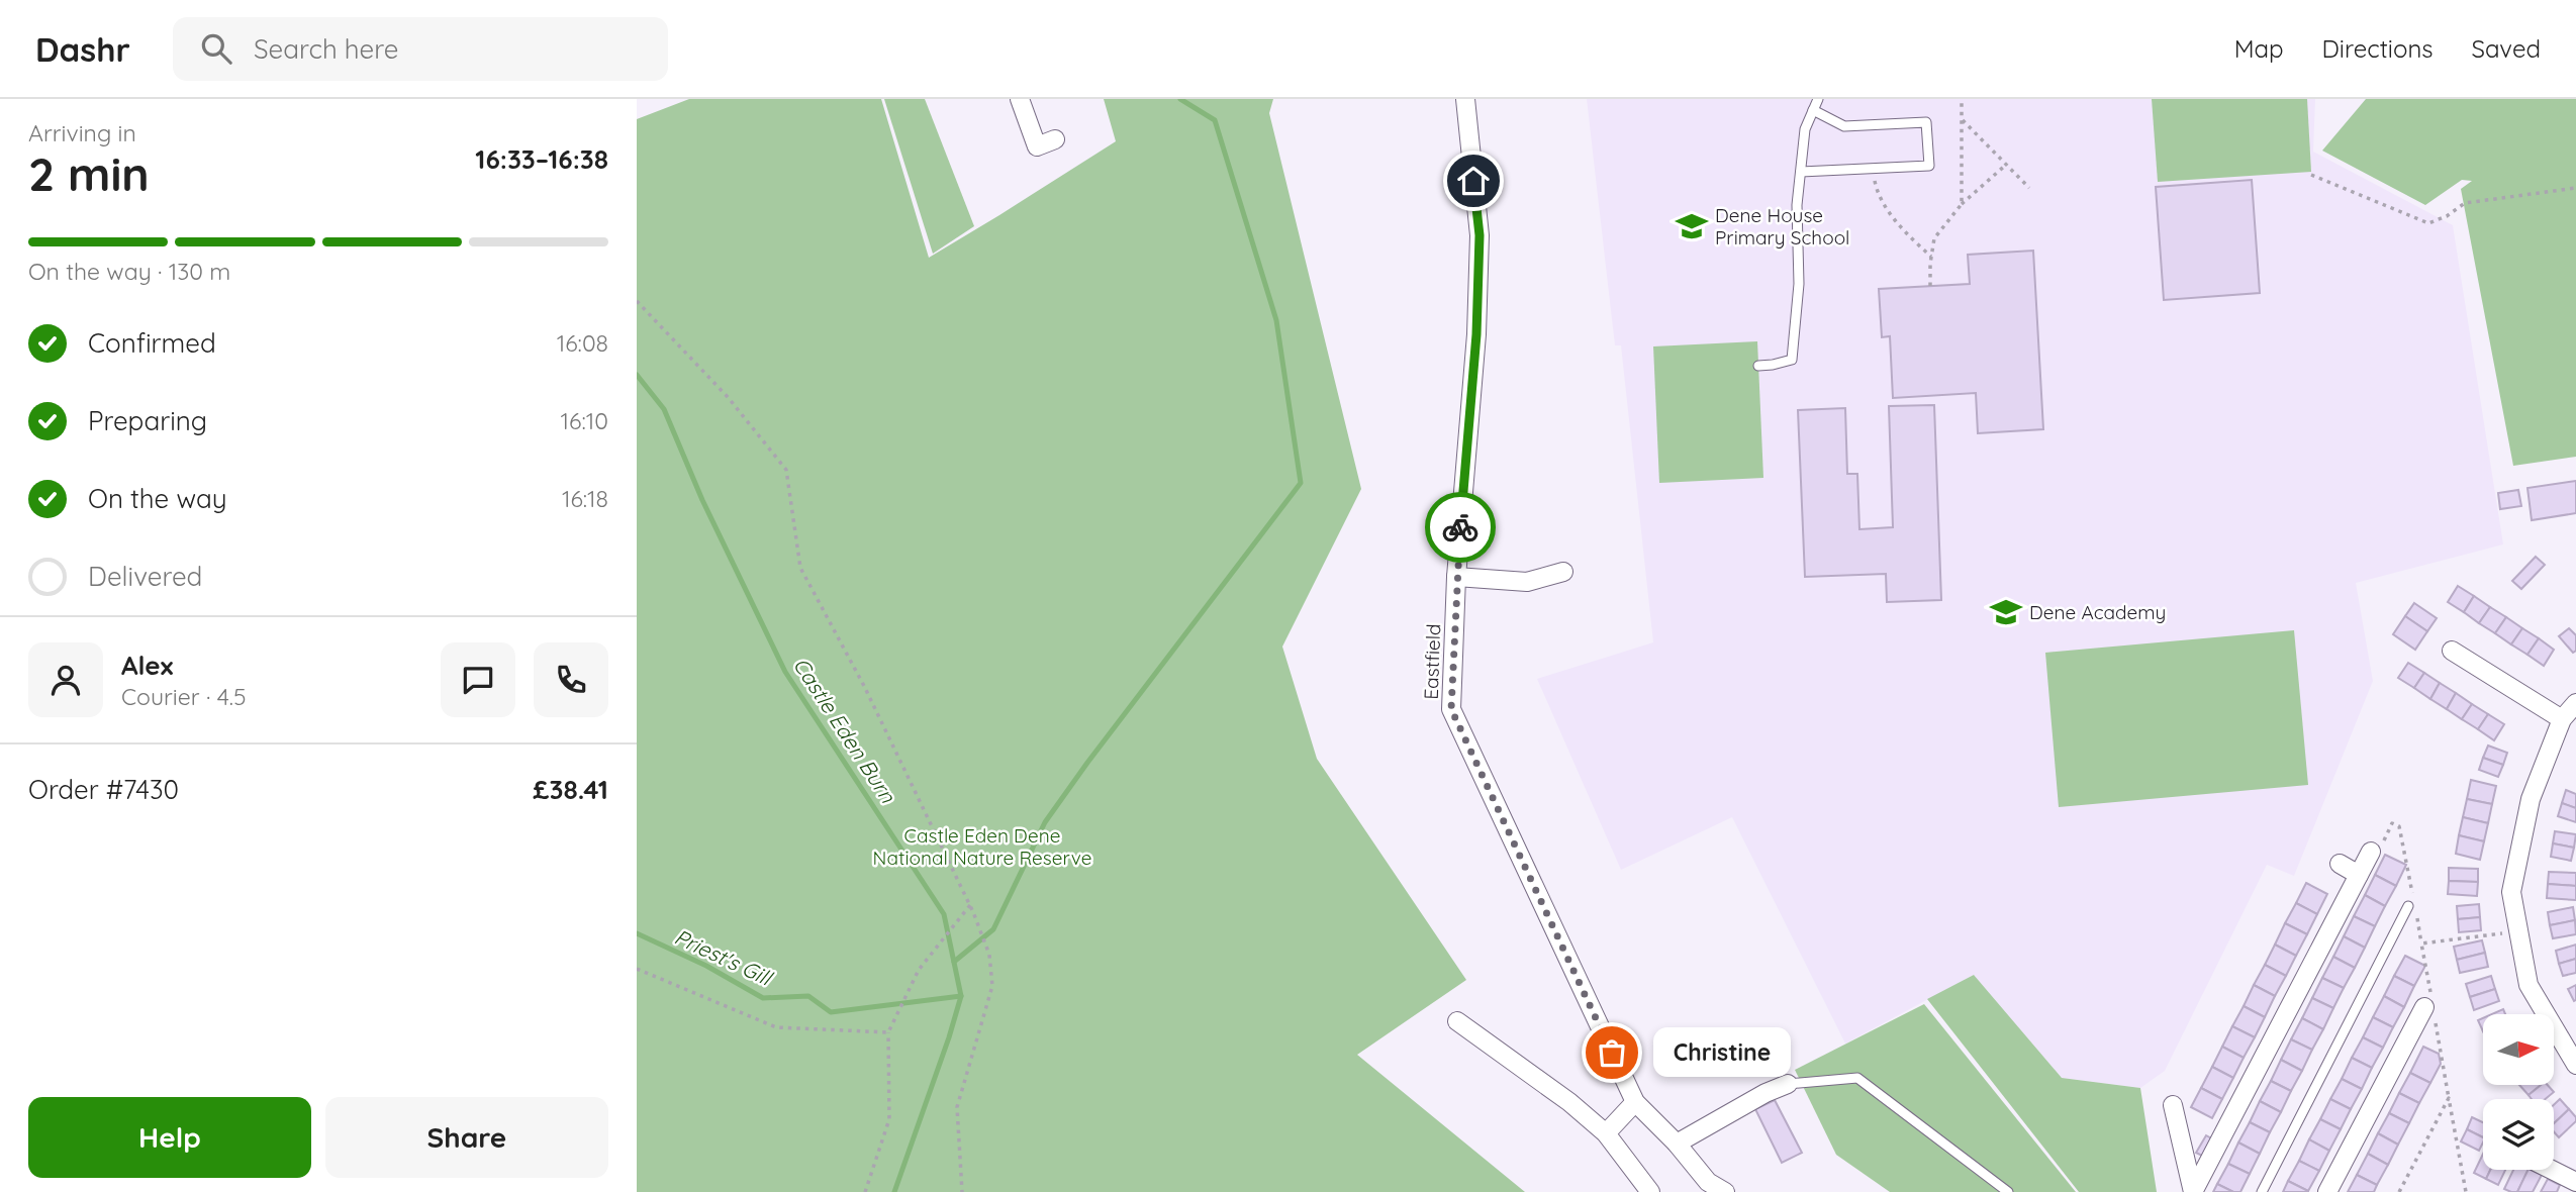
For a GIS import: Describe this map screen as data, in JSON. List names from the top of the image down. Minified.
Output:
{"streets":{"street":["Eastfield"]},"water":["Castle Eden Burn","Priest's Gill"],"parks":["Castle Eden Dene National Nature Reserve"],"places":{"school or university":["Dene House Primary School","Dene Academy"],"other":["Christine"]},"north":"right","page":{"header":"Dashr","search":"Search here","nav":["Map","Directions","Saved"],"heading":["2 min","Arriving in","16:33–16:38"],"panel":["Alex","Courier · 4.5","Order #7430","£38.41"],"bar":"On the way · 130 m","list":[["Confirmed","16:08"],["Preparing","16:10"],["On the way","16:18"],"Delivered"],"bubble":"Christine","buttons":["Help","Share"]}}
